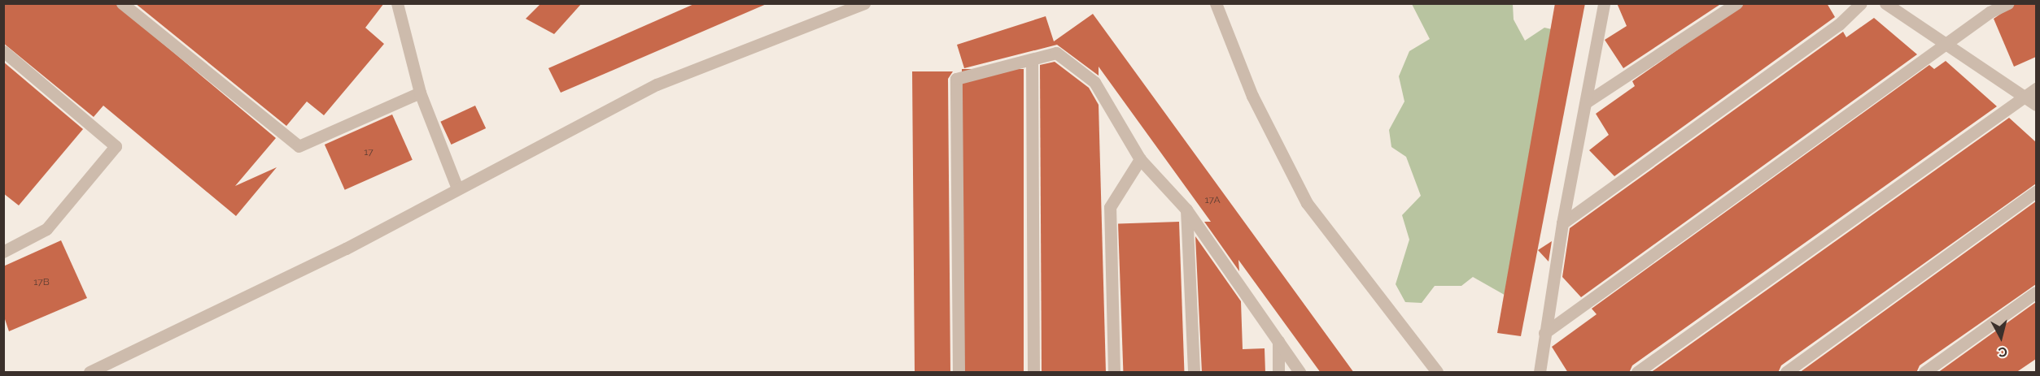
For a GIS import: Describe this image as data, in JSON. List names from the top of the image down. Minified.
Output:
{"house_numbers":["17","17А","17В"],"north":"bottom"}
